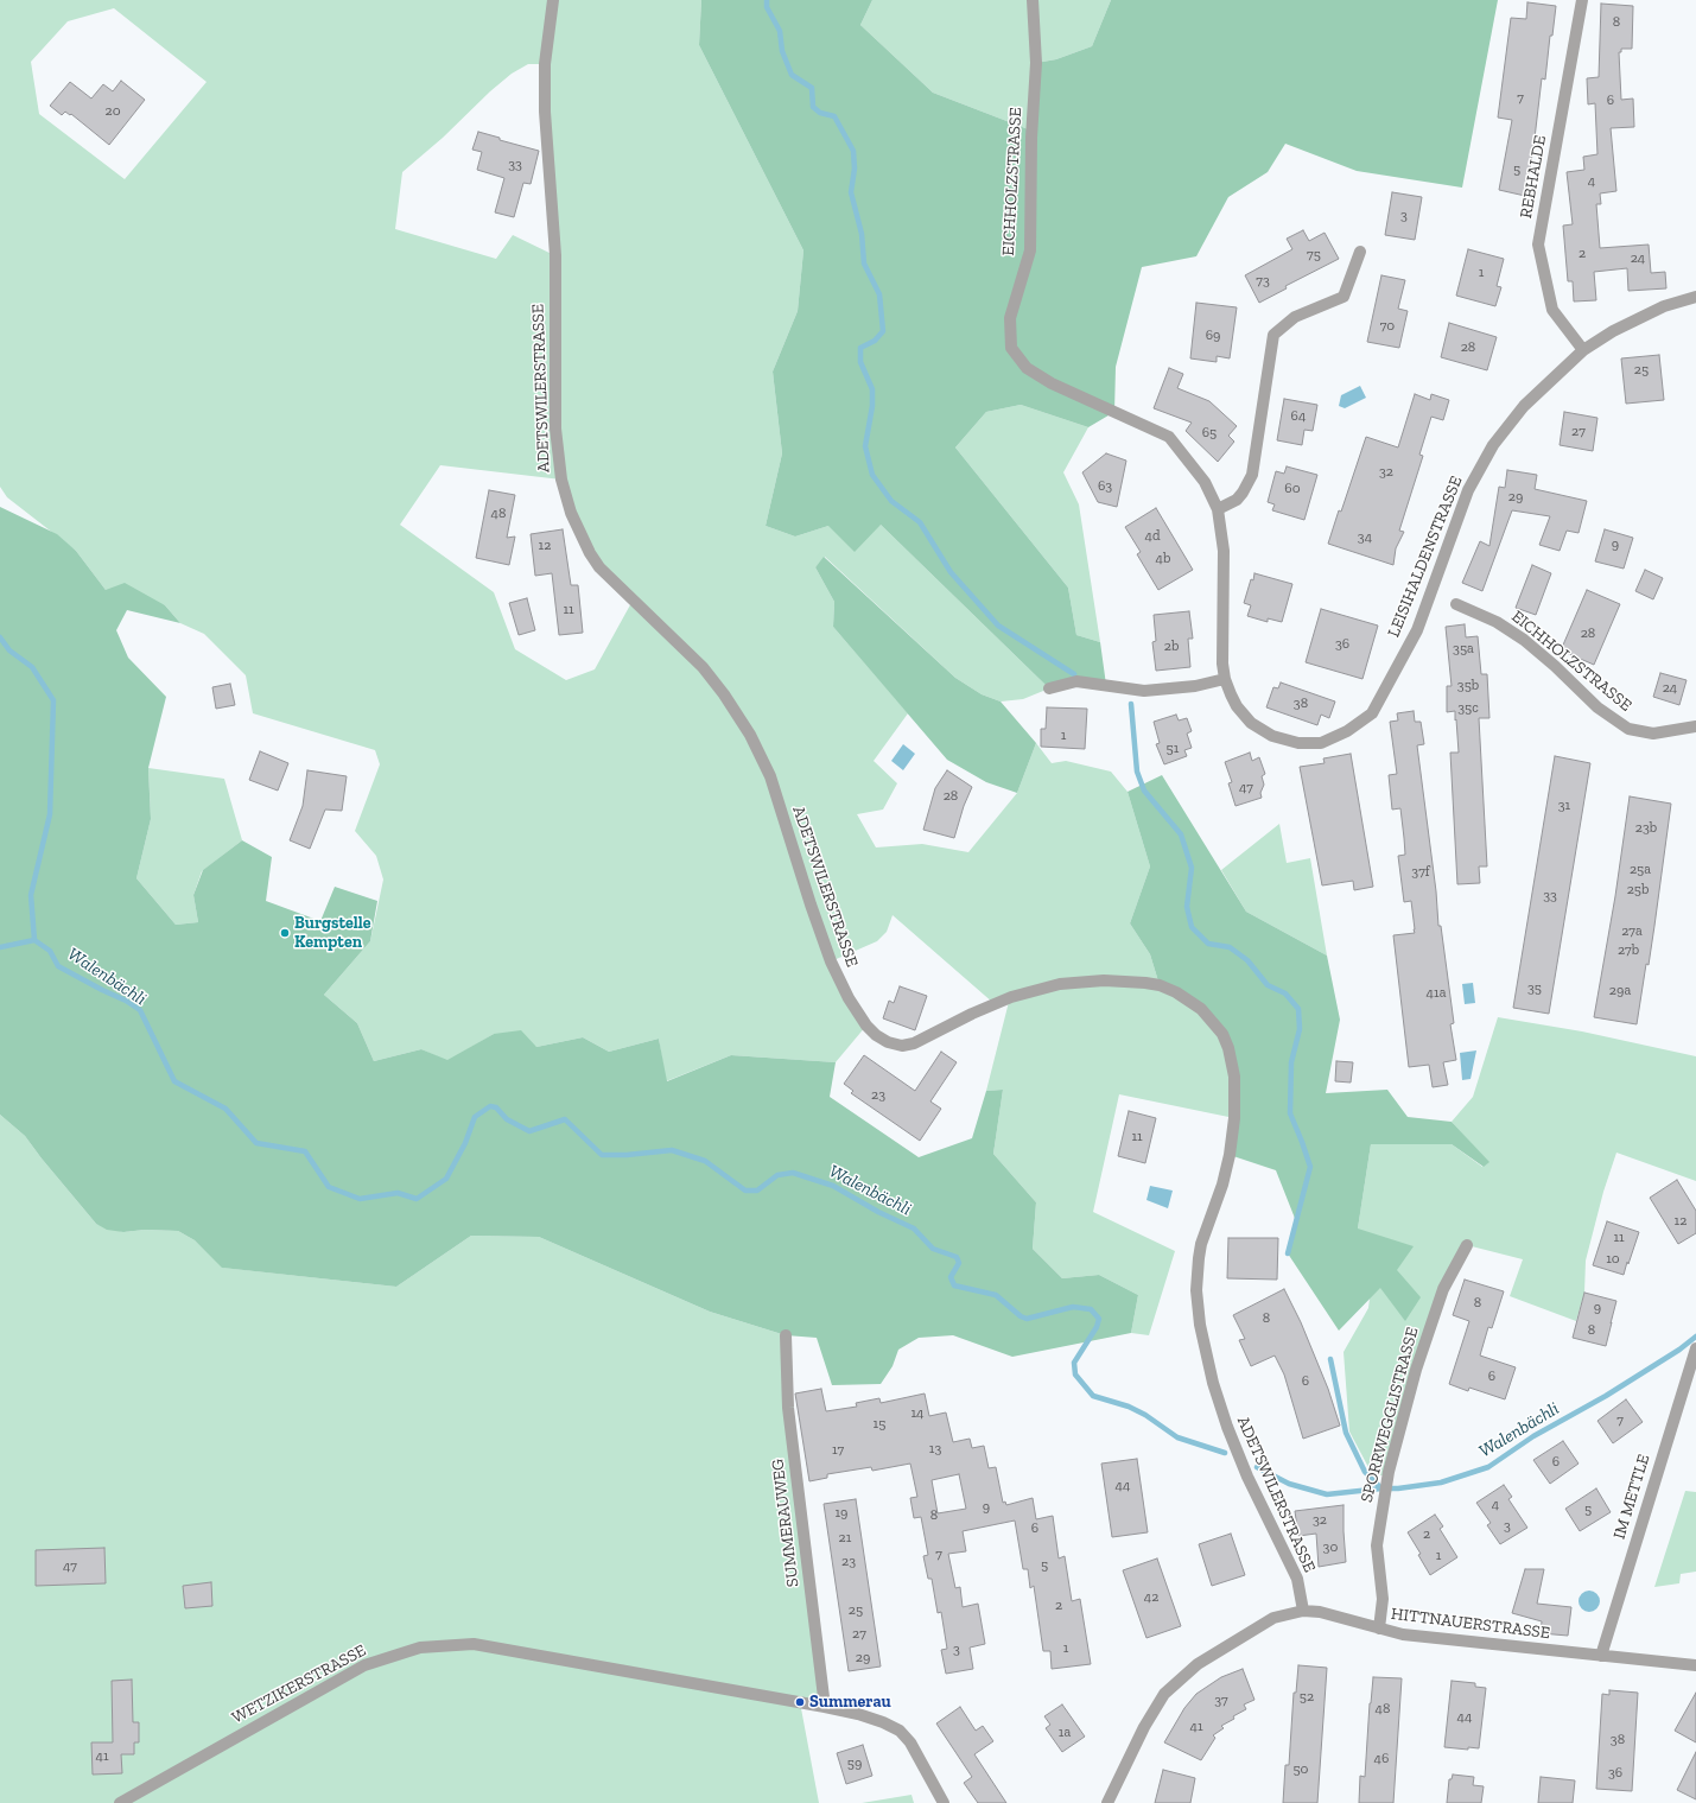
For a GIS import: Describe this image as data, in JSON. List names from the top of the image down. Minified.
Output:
{"streets":{"street":["REBHALDE","EICHHOLZSTRASSE","ADETSWILERSTRASSE","LEISIHALDENSTRASSE","SPORRWEGGLISTRASSE","IM METTLE","SUMMERAUWEG","HITTNAUERSTRASSE","WETZIKERSTRASSE"]},"crossings":[["REBHALDE","LEISIHALDENSTRASSE"],["EICHHOLZSTRASSE","LEISIHALDENSTRASSE"],["ADETSWILERSTRASSE","HITTNAUERSTRASSE"],["SPORRWEGGLISTRASSE","HITTNAUERSTRASSE"],["IM METTLE","HITTNAUERSTRASSE"],["SUMMERAUWEG","WETZIKERSTRASSE"]],"water":["Walenbächli"],"places":["Burgstelle Kempten","Summerau"],"house_numbers":["8","7","6","20","33","5","4","3","2","75","24","1","73","70","69","28","25","64","27","65","32","63","60","29","48","4d","34","9","12","4b","11","28","36","2b","35a","35b","24","38","35c","1","51","47","28","31","23b","25a","37f","25b","33","27a","27b","35","29a","41a","23","11","12","11","10","8","9","8","8","6","6","14","7","15","13","17","6","44","4","9","5","19","8","32","3","6","2","21","30","7","1","23","5","47","42","2","25","27","1","3","29","52","37","48","44","41","1a","38","41","46","59","50","36"]}
